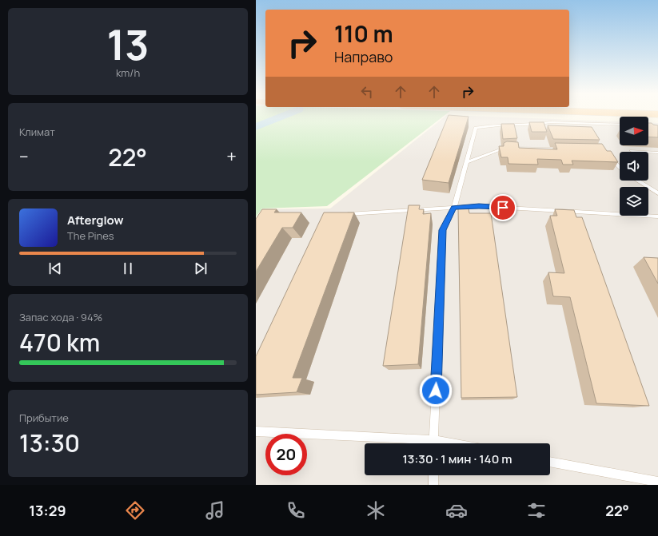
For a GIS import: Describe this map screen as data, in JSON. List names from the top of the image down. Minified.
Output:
{"north":"right","page":{"tile":[["13","km/h"],"Климат",["Запас хода · 94%","470 km"],["Прибытие","13:30"]],"turn":["110 m","Направо"],"heat":["−","22°","+"],"song":["Afterglow","The Pines"],"limit":"20","trip":"13:30 · 1 мин · 140 m","tabs":["13:29","22°"]}}
